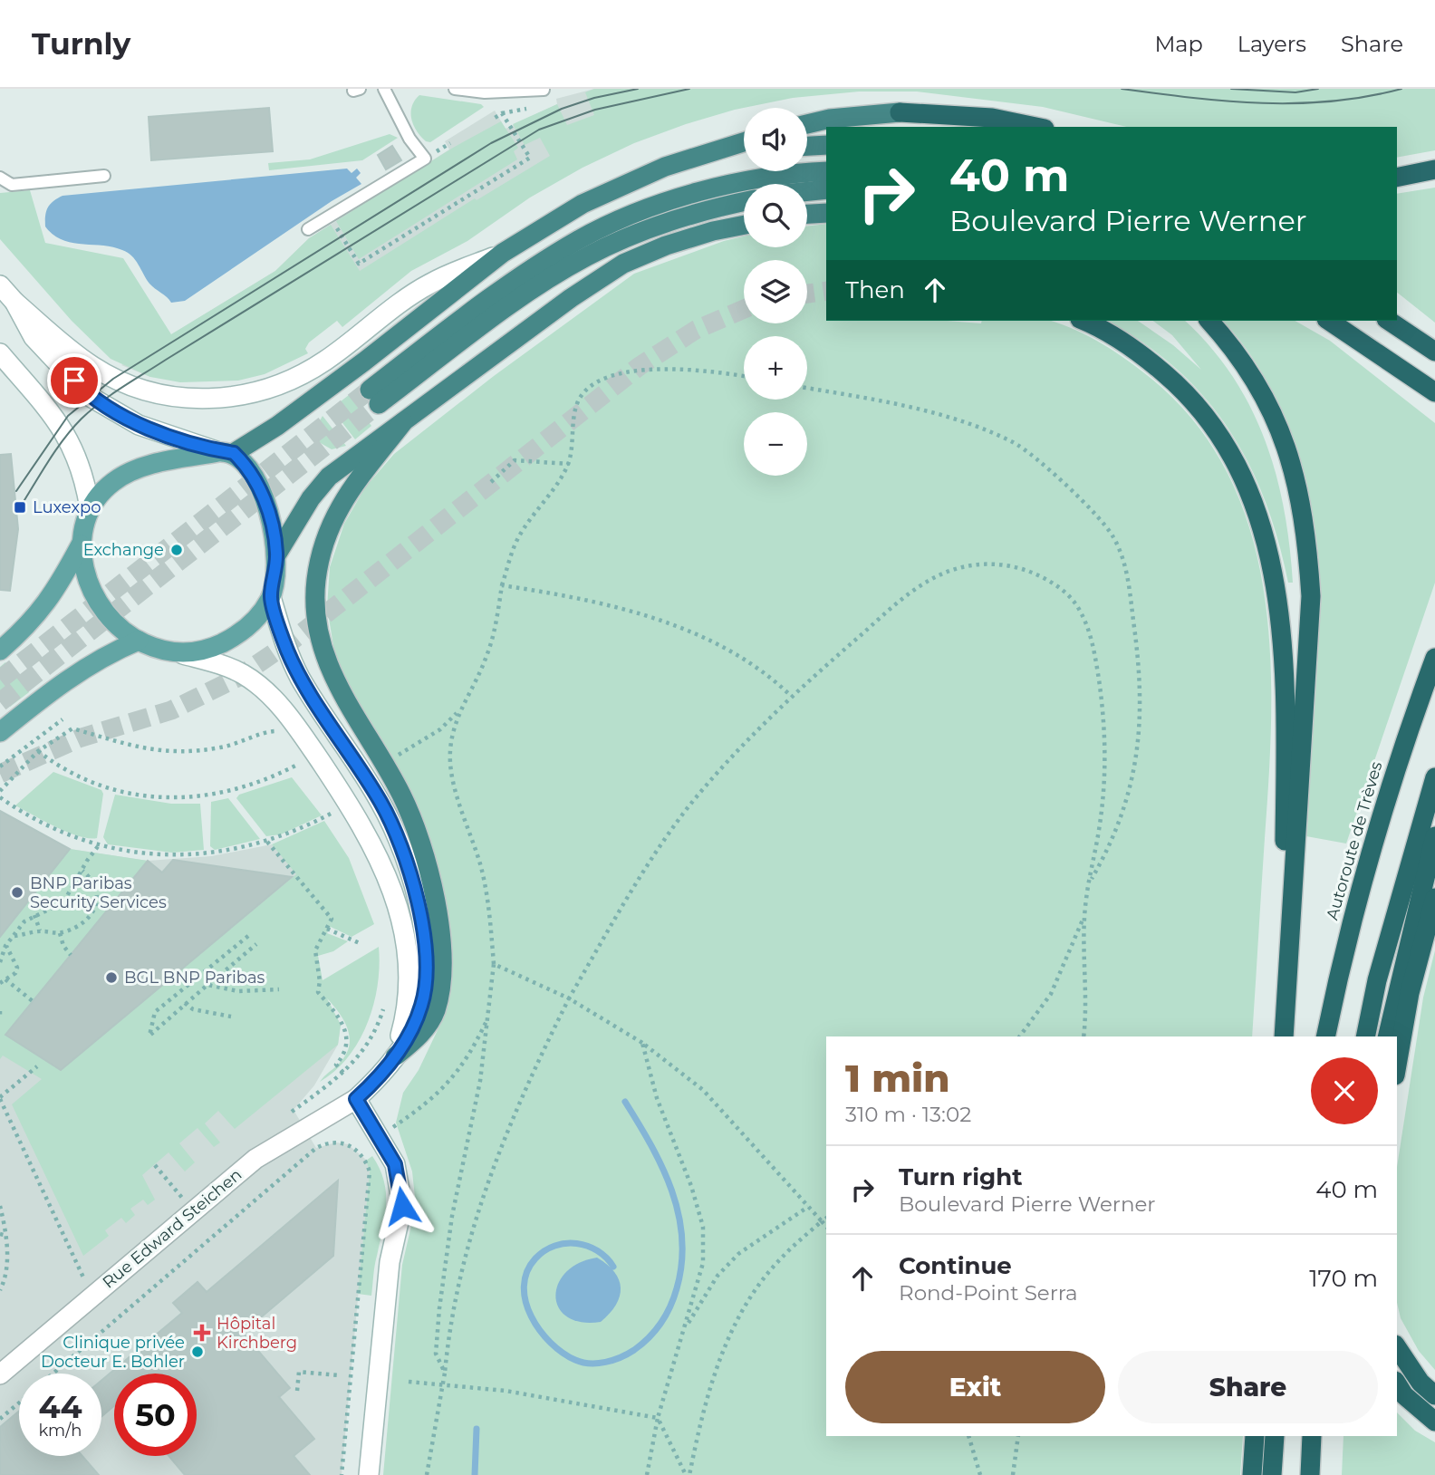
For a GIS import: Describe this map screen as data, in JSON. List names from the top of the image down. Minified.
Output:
{"streets":{"highway":["Autoroute de Trèves"],"main road":["Rue Edward Steichen"]},"places":{"transit":["Luxexpo"],"other":["Exchange","BNP Paribas Security Services","BGL BNP Paribas","Clinique privée Docteur E. Bohler"],"health":["Hôpital Kirchberg"]},"page":{"header":"Turnly","nav":["Map","Layers","Share"],"map_buttons":["+","−"],"turn":["40 m","Boulevard Pierre Werner"],"then":"Then","heading":["1 min","310 m · 13:02"],"list":[{"name":"Turn right","note":"Boulevard Pierre Werner","value":"40 m"},{"name":"Continue","note":"Rond-Point Serra","value":"170 m"}],"buttons":["Exit","Share"],"speed":"44 km/h","limit":"50"}}
